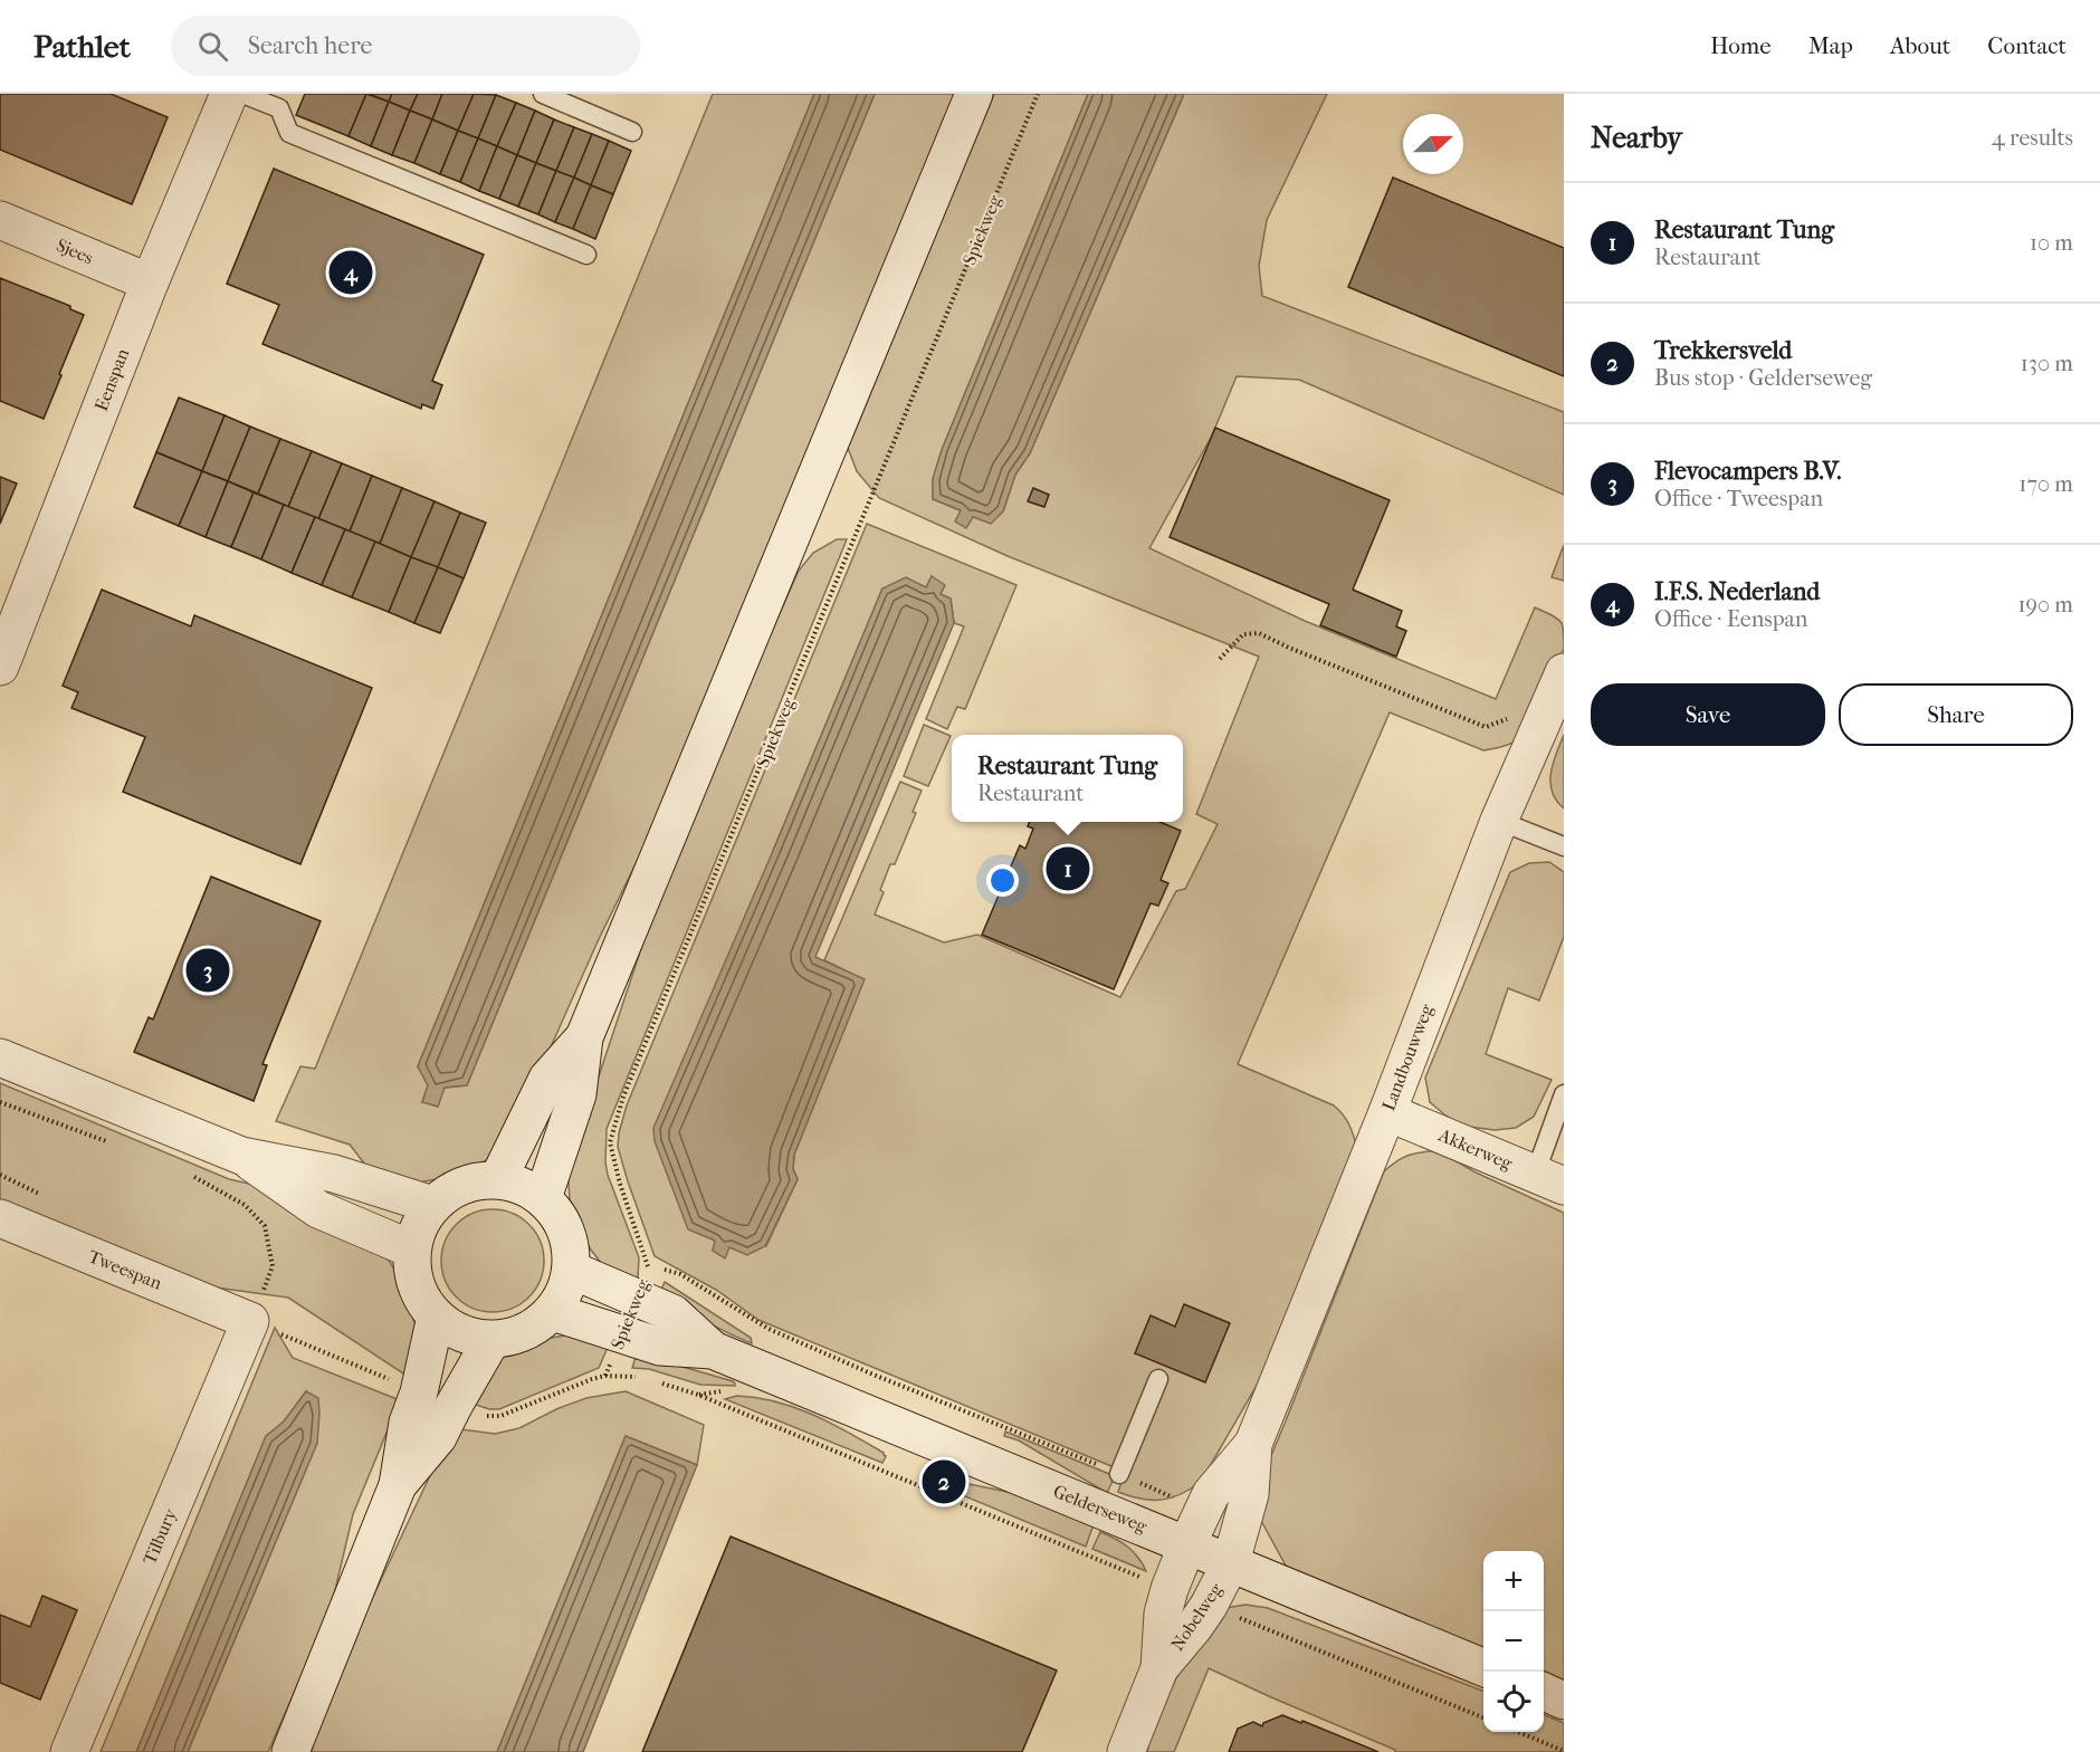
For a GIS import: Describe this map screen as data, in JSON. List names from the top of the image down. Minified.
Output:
{"streets":{"street":["Sjees","Eenspan","Landbouwweg","Akkerweg","Tweespan","Gelderseweg","Tilbury","Nobelweg"],"path":["Spiekweg"]},"crossings":[["Spiekweg","Gelderseweg"],["Sjees","Eenspan"],["Landbouwweg","Akkerweg"],["Landbouwweg","Gelderseweg"],["Landbouwweg","Nobelweg"],["Tweespan","Tilbury"],["Gelderseweg","Nobelweg"]],"north":"right","page":{"header":"Pathlet","search":"Search here","nav":["Home","Map","About","Contact"],"heading":["Nearby","4 results"],"list":[{"mark":"1","name":"Restaurant Tung","note":"Restaurant","value":"10 m"},{"mark":"2","name":"Trekkersveld","note":"Bus stop · Gelderseweg","value":"130 m"},{"mark":"3","name":"Flevocampers B.V.","note":"Office · Tweespan","value":"170 m"},{"mark":"4","name":"I.F.S. Nederland","note":"Office · Eenspan","value":"190 m"}],"pins":["4","1","3","2"],"buttons":["Save","Share"],"popup":["Restaurant Tung","Restaurant"],"map_buttons":["+","−"]}}
